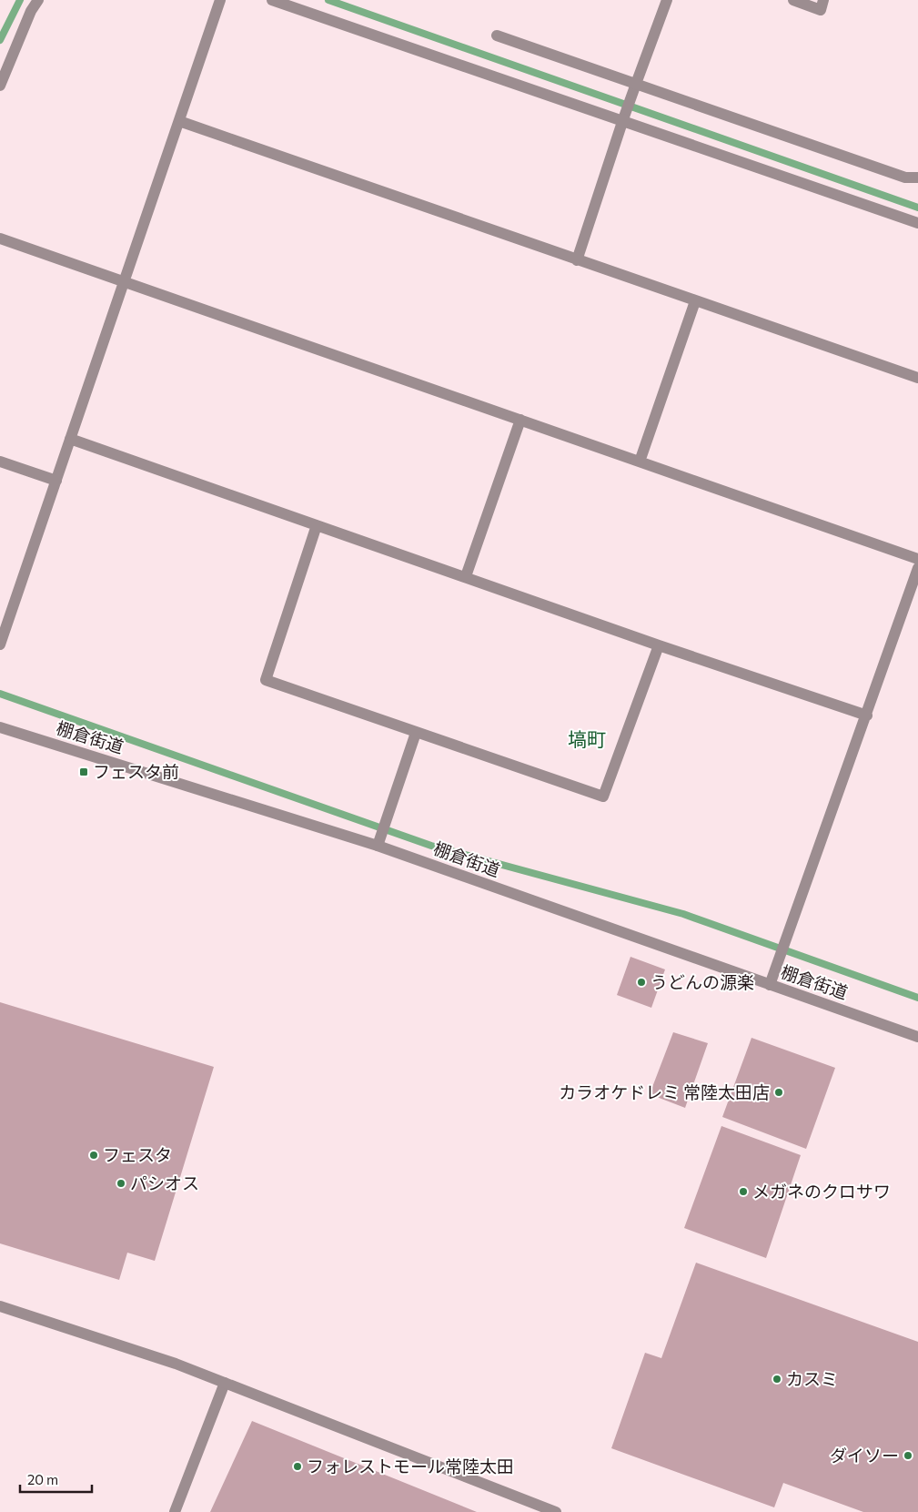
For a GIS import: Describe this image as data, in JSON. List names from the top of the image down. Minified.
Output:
{"streets":{"street":["棚倉街道"]},"districts":["塙町"],"places":{"transit":["フェスタ前"],"other":["うどんの源楽","カラオケドレミ 常陸太田店","フェスタ","パシオス","メガネのクロサワ","カスミ","ダイソー","フォレストモール常陸太田"]},"scale_bar":"20 m"}
